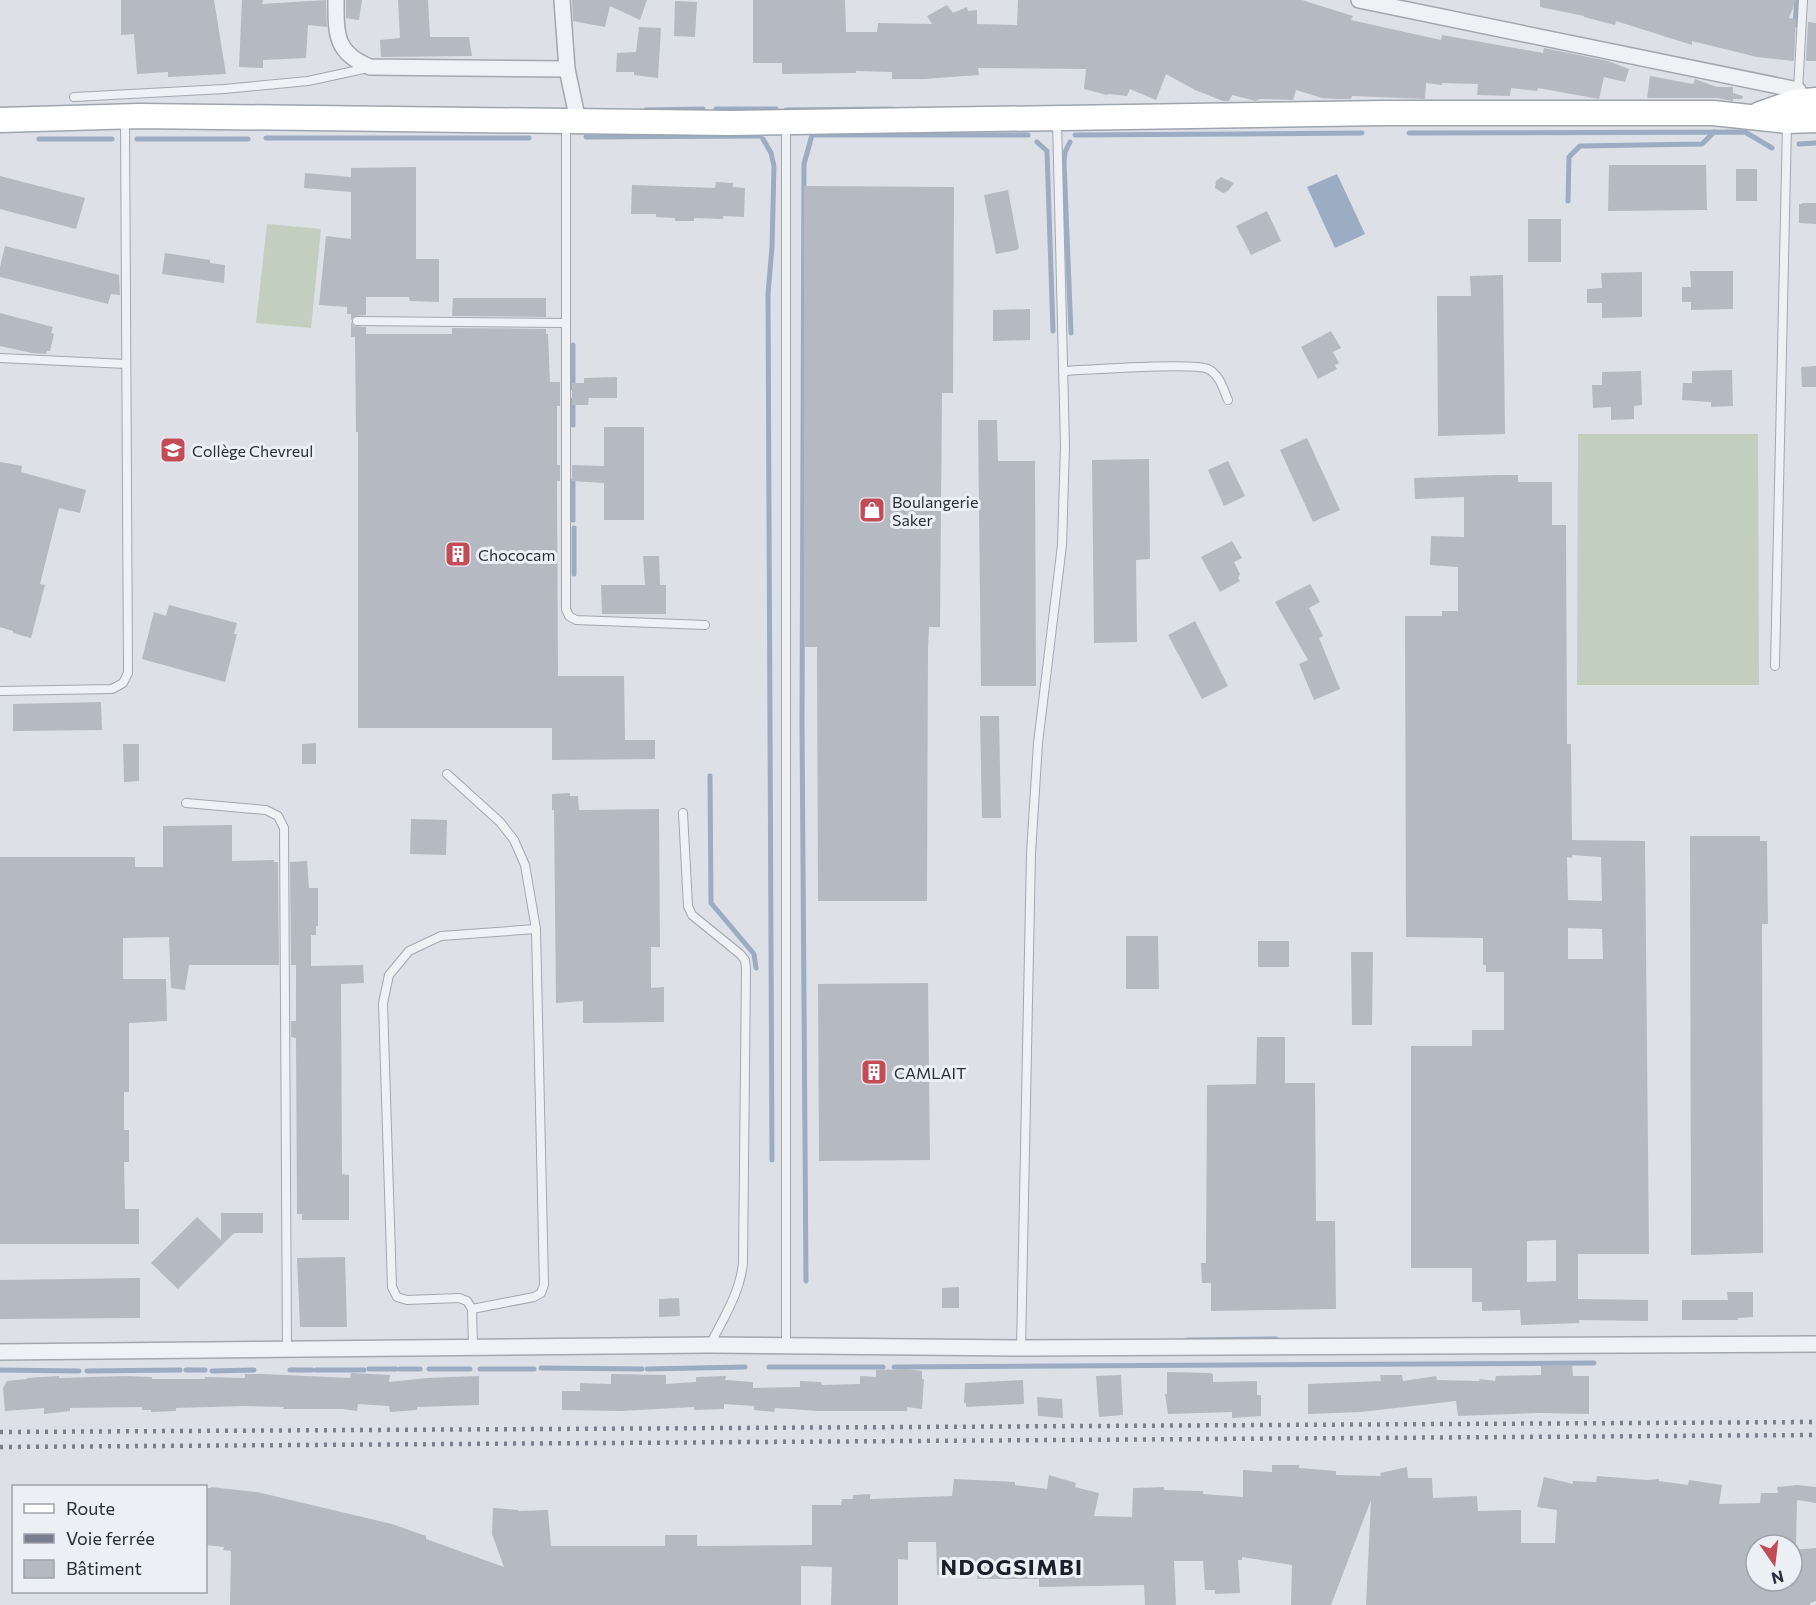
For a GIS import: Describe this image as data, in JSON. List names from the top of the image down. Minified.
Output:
{"districts":["NDOGSIMBI"],"places":{"school or university":["Collège Chevreul"],"shop":["Boulangerie Saker"],"building":["Chococam","CAMLAIT"]},"legend":["Route","Voie ferrée","Bâtiment"],"north":"bottom"}
